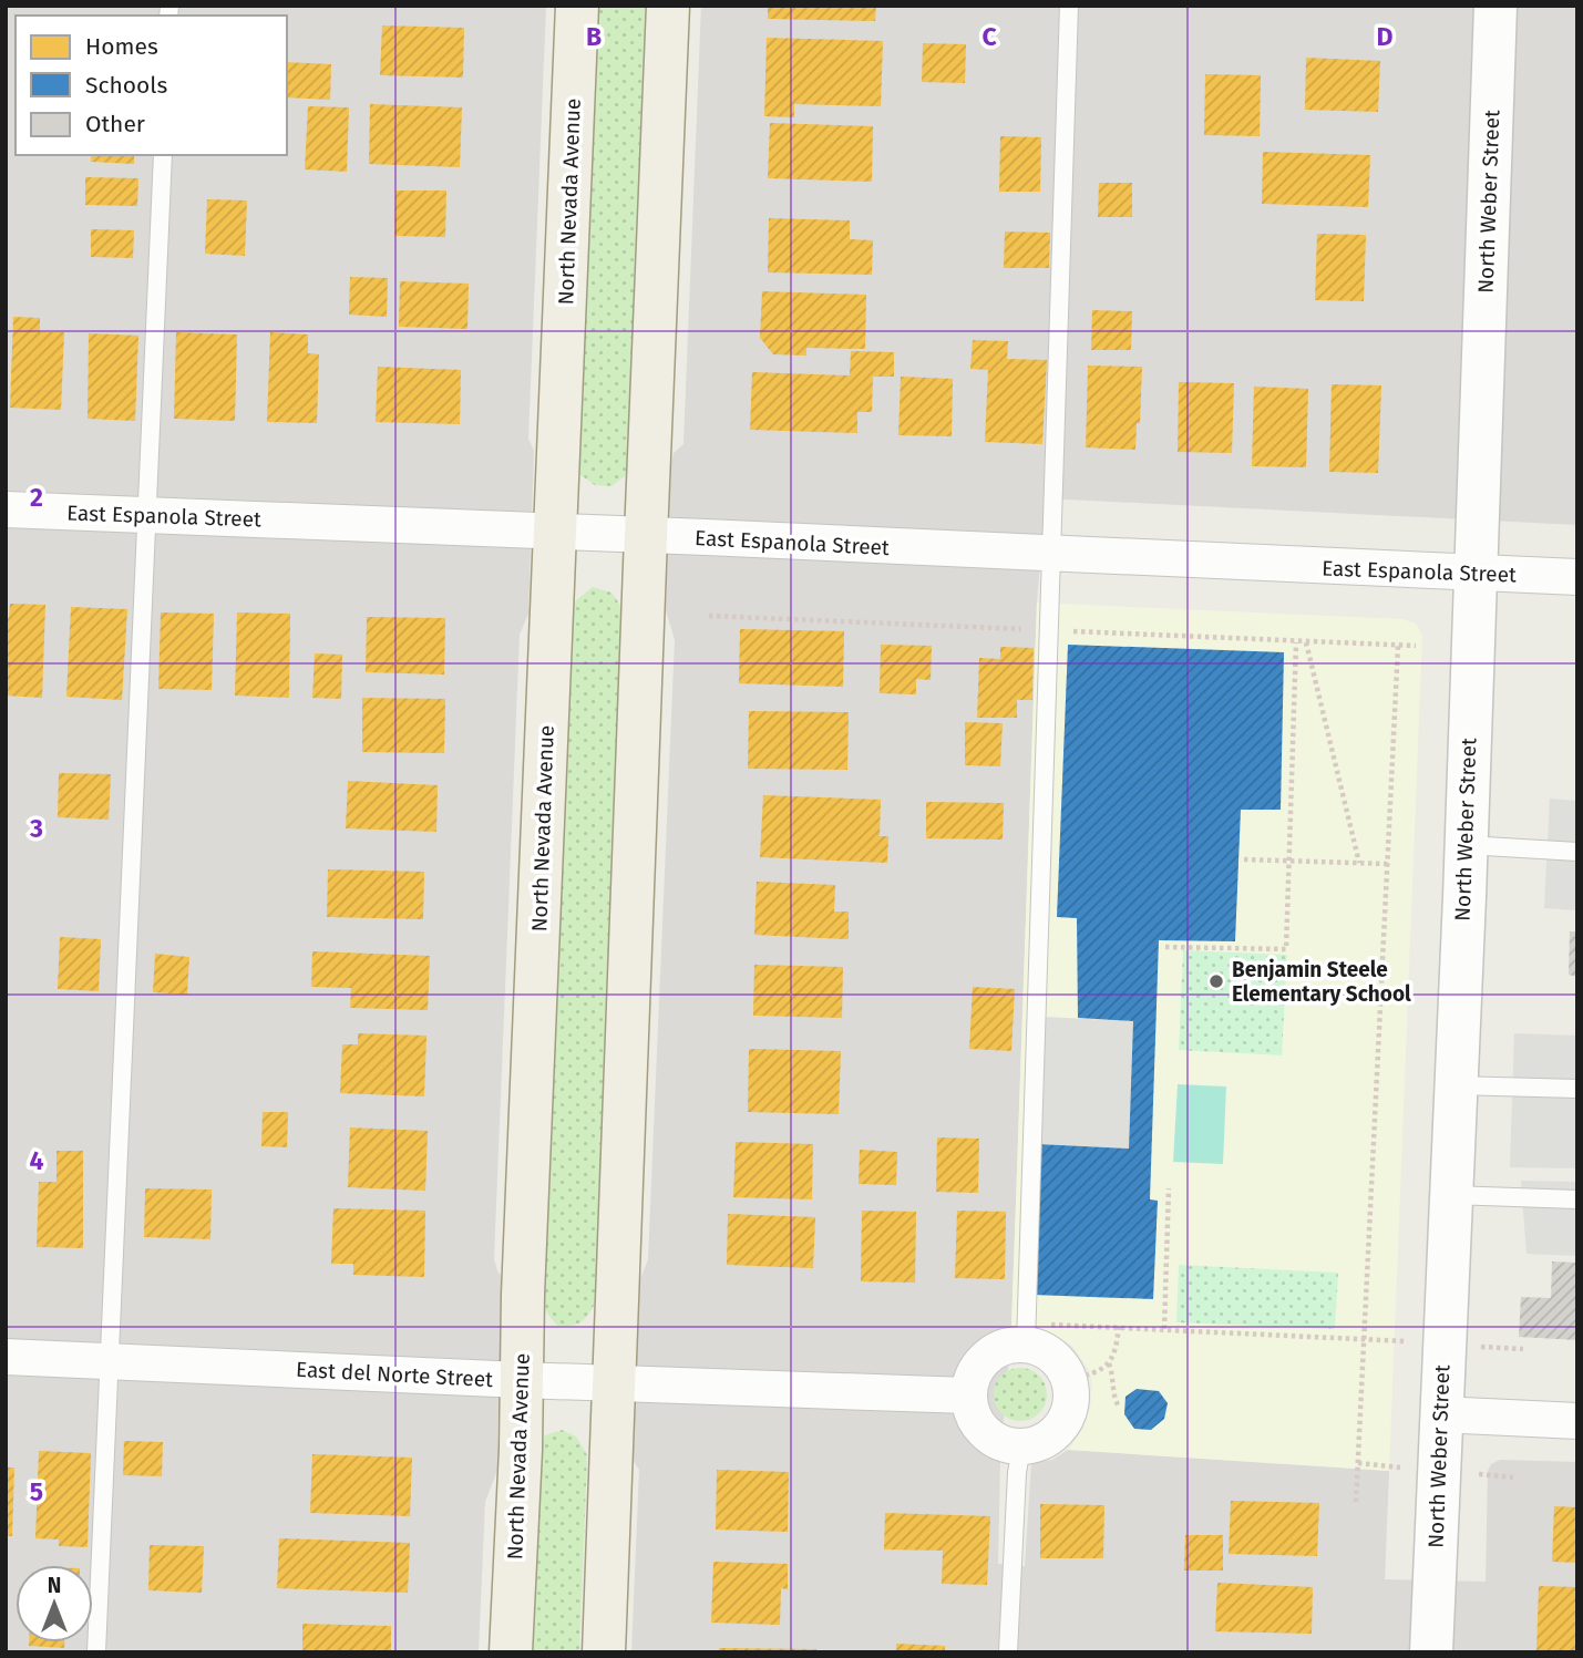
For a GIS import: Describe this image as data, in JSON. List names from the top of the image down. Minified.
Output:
{"streets":{"main road":["North Nevada Avenue"],"street":["North Weber Street","East Espanola Street","East del Norte Street"]},"crossings":[["North Nevada Avenue","East Espanola Street"],["North Nevada Avenue","East del Norte Street"],["North Weber Street","East Espanola Street"]],"places":["Benjamin Steele Elementary School"],"legend":["Homes","Schools","Other"],"north":"top","grid":{"columns":["B","C","D"],"rows":["2","3","4","5"]}}
